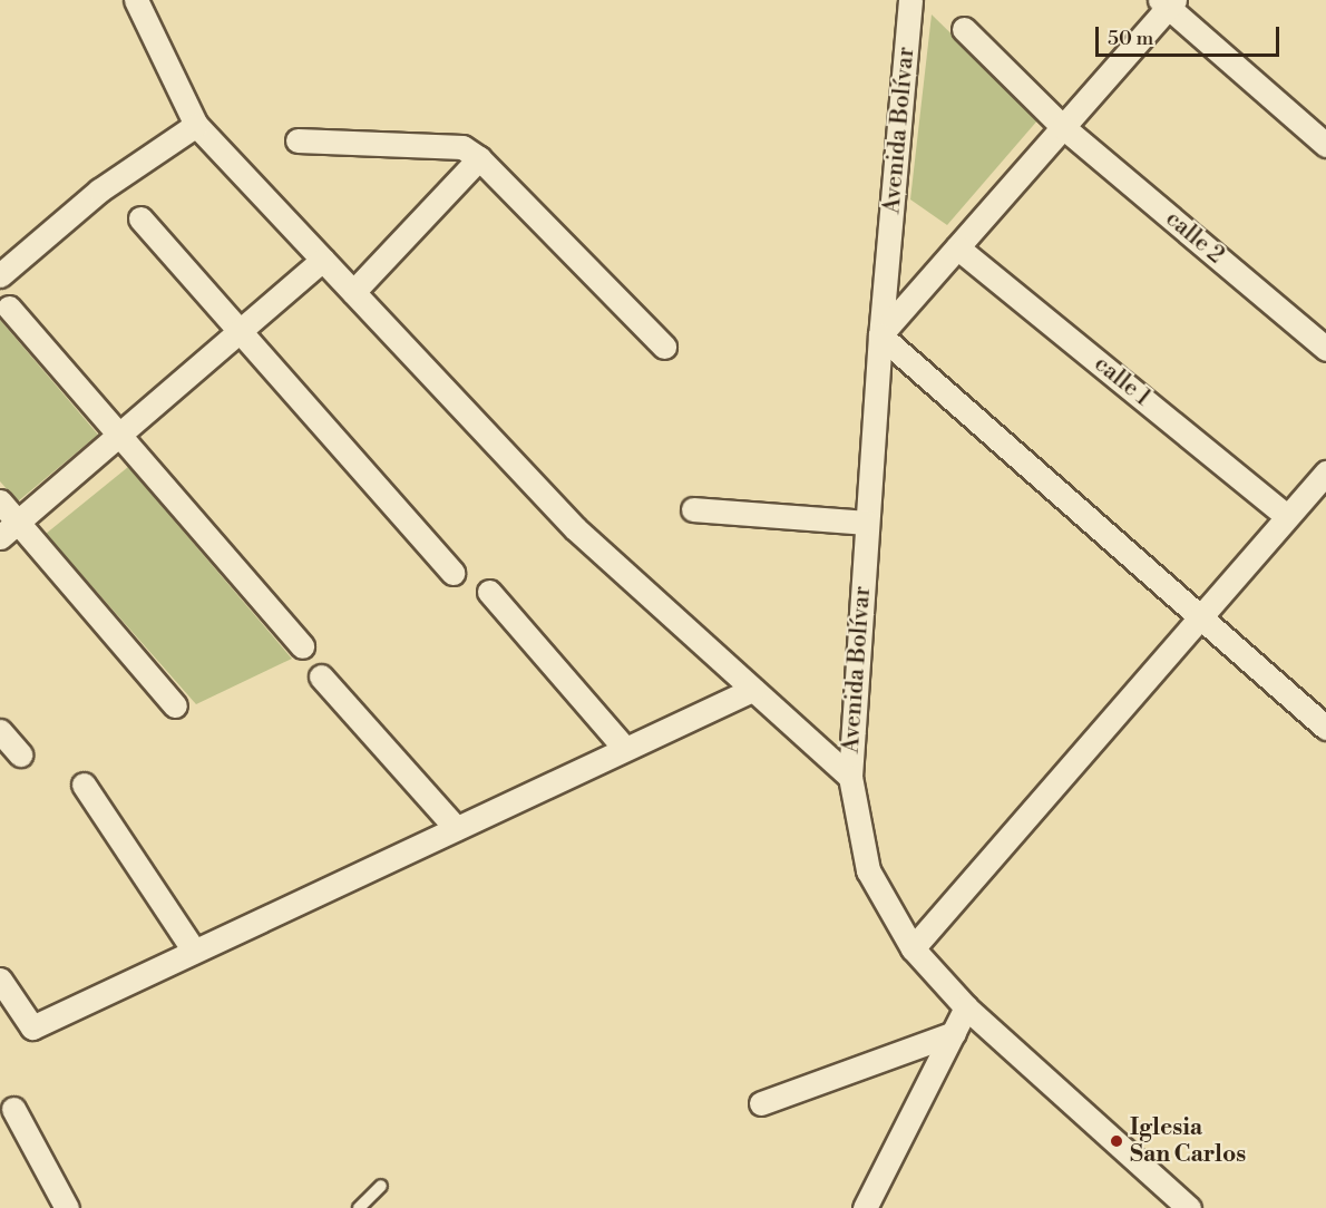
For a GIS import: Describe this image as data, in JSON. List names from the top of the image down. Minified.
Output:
{"streets":{"street":["Avenida Bolívar","calle 2","calle 1"]},"places":["Iglesia San Carlos"],"scale_bar":"50 m"}
